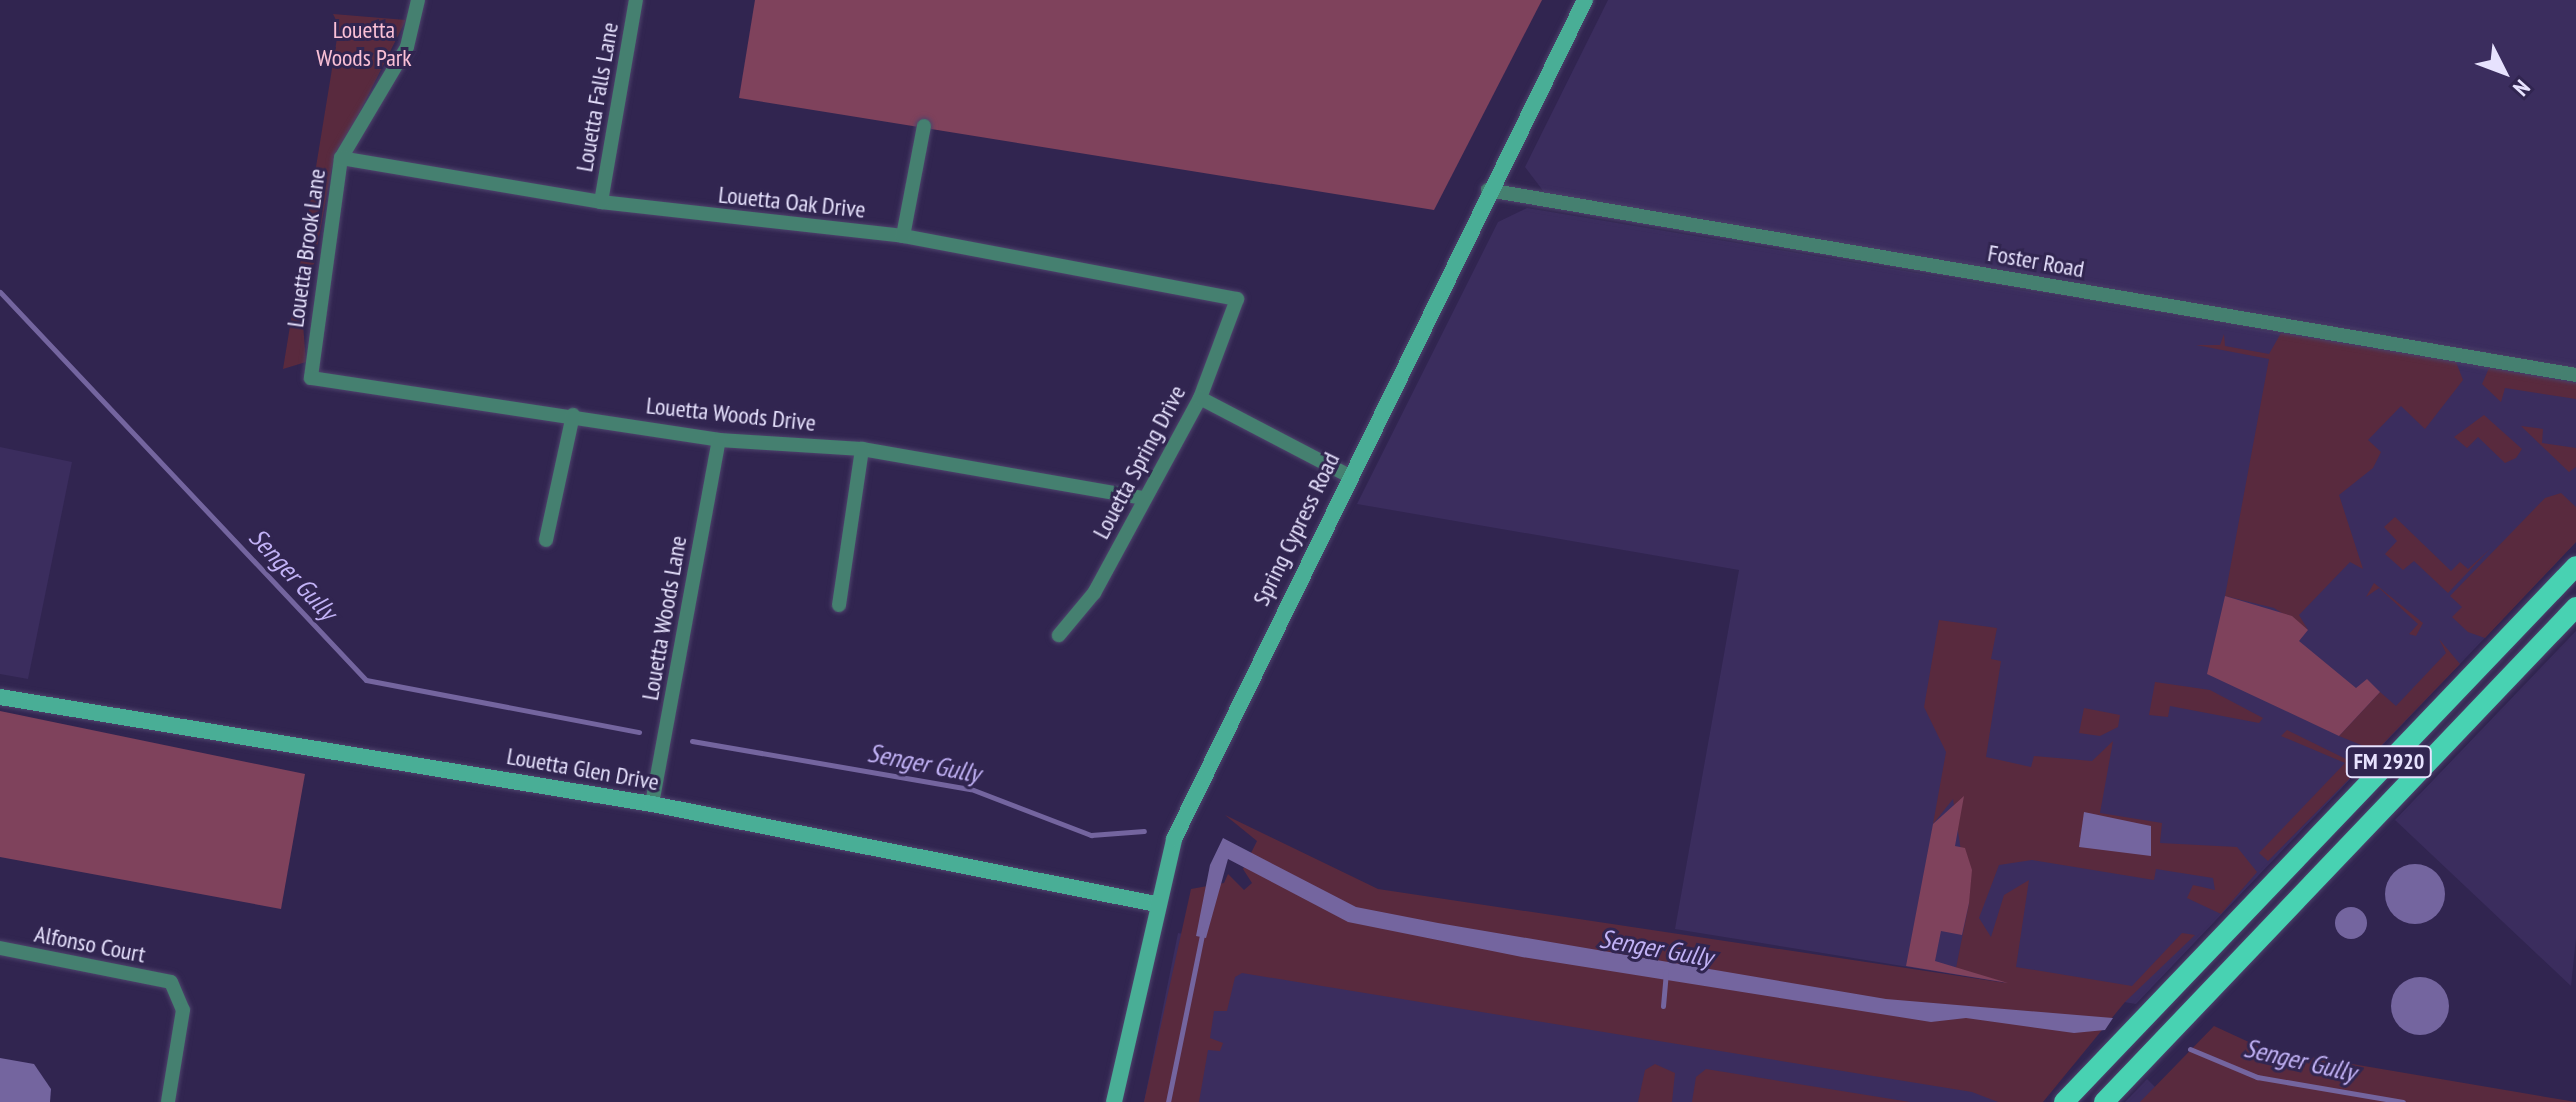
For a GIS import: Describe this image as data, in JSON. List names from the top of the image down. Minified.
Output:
{"streets":{"main road":["Spring Cypress Road","FM 2920","Louetta Glen Drive"],"street":["Louetta Falls Lane","Louetta Oak Drive","Louetta Brook Lane","Foster Road","Louetta Woods Drive","Louetta Spring Drive","Louetta Woods Lane","Alfonso Court"]},"crossings":[["Louetta Falls Lane","Louetta Oak Drive"],["Louetta Oak Drive","Louetta Brook Lane"],["Louetta Oak Drive","Louetta Spring Drive"],["Louetta Brook Lane","Louetta Woods Drive"],["Foster Road","Spring Cypress Road"],["Louetta Woods Drive","Louetta Spring Drive"],["Louetta Woods Drive","Louetta Woods Lane"],["Spring Cypress Road","Louetta Glen Drive"],["Louetta Woods Lane","Louetta Glen Drive"]],"water":["Senger Gully"],"parks":["Louetta Woods Park"],"north":"bottom right"}
